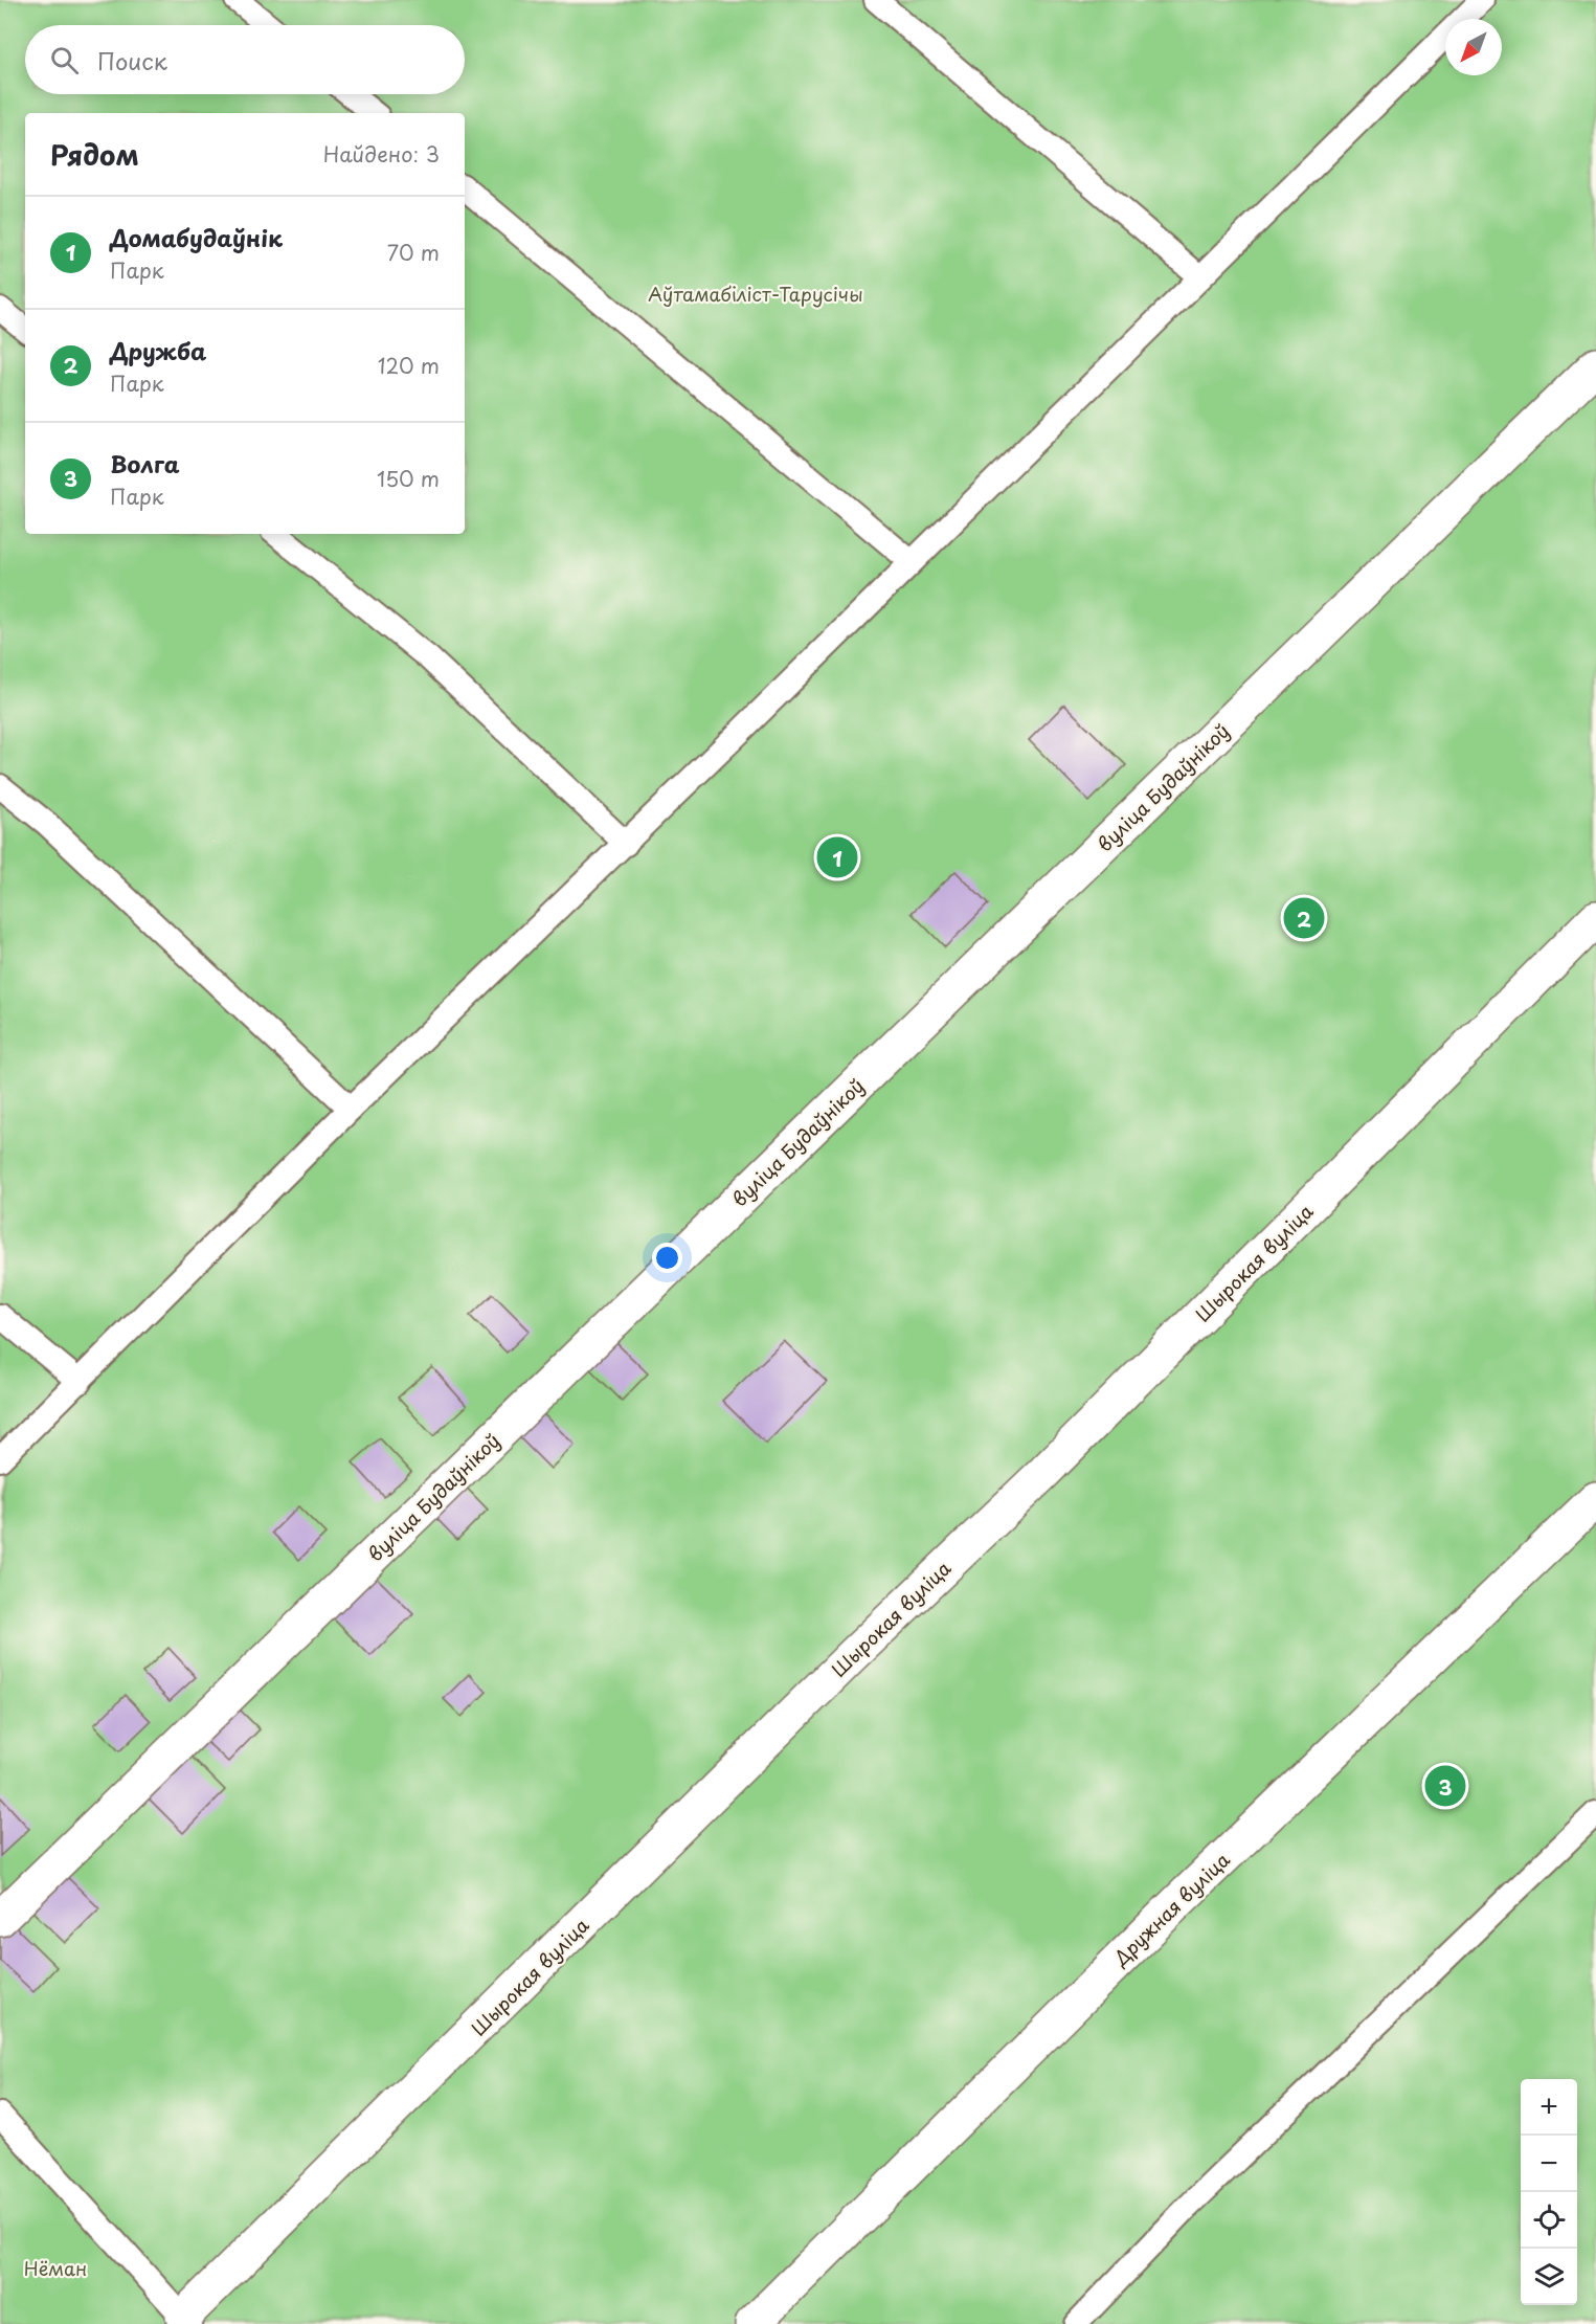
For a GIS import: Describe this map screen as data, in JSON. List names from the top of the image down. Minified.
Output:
{"streets":{"street":["вуліца Будаўнікоў","Шырокая вуліца","Дружная вуліца"]},"parks":["Аўтамабіліст-Тарусічы","Нёман"],"north":"bottom left","page":{"search":"Поиск","heading":["Рядом","Найдено: 3"],"list":[{"mark":"1","name":"Домабудаўнік","note":"Парк","value":"70 m"},{"mark":"2","name":"Дружба","note":"Парк","value":"120 m"},{"mark":"3","name":"Волга","note":"Парк","value":"150 m"}],"pins":["1","2","3"],"map_buttons":["+","−"]}}
